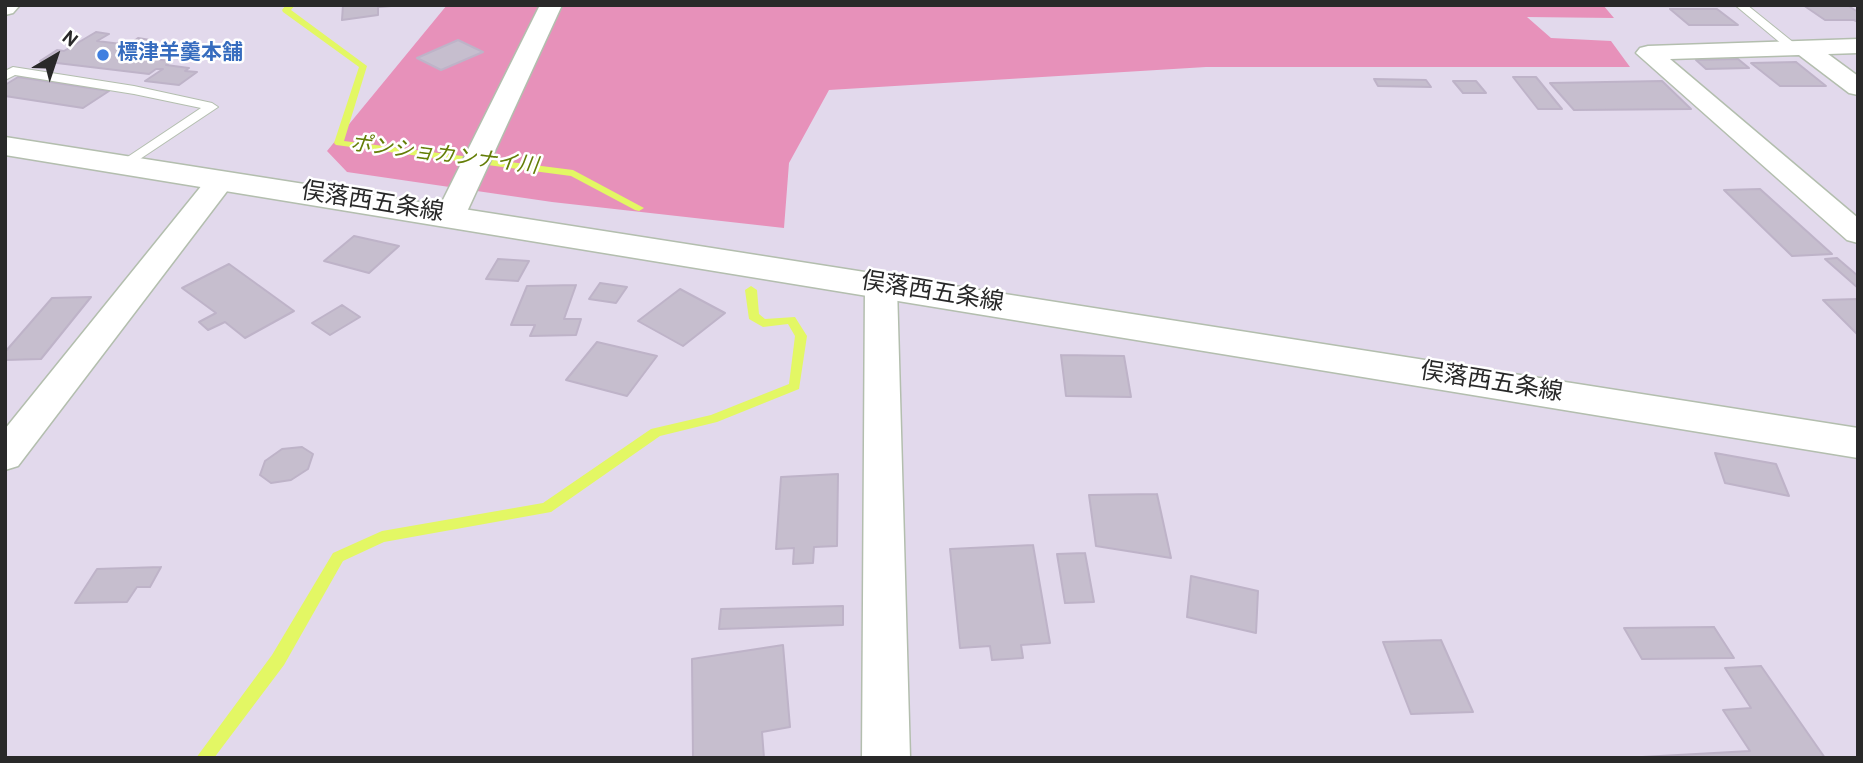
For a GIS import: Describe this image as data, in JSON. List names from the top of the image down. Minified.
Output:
{"streets":{"main road":["俣落西五条線"]},"water":["ポンショカンナイ川"],"places":["標津羊羹本舗"],"north":"top right"}
